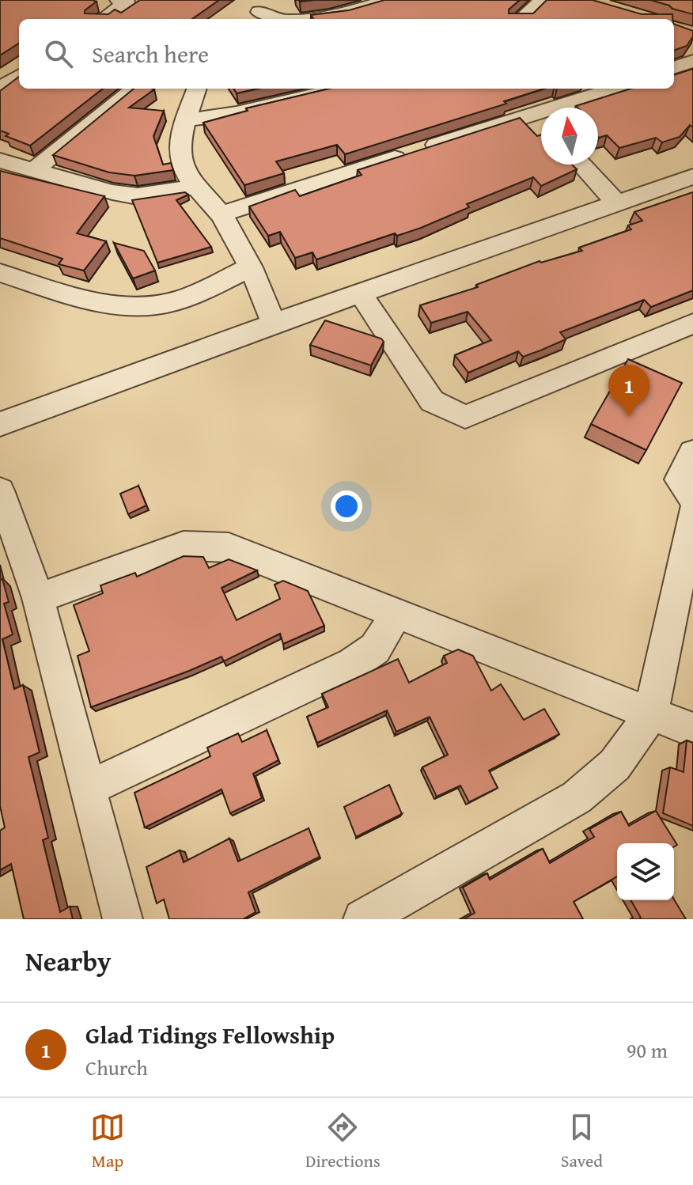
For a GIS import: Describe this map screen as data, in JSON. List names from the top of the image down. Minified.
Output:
{"north":"top","page":{"search":"Search here","pins":"1","heading":"Nearby","list":[{"mark":"1","name":"Glad Tidings Fellowship","note":"Church","value":"90 m"}],"nav":["Map","Directions","Saved"]}}
